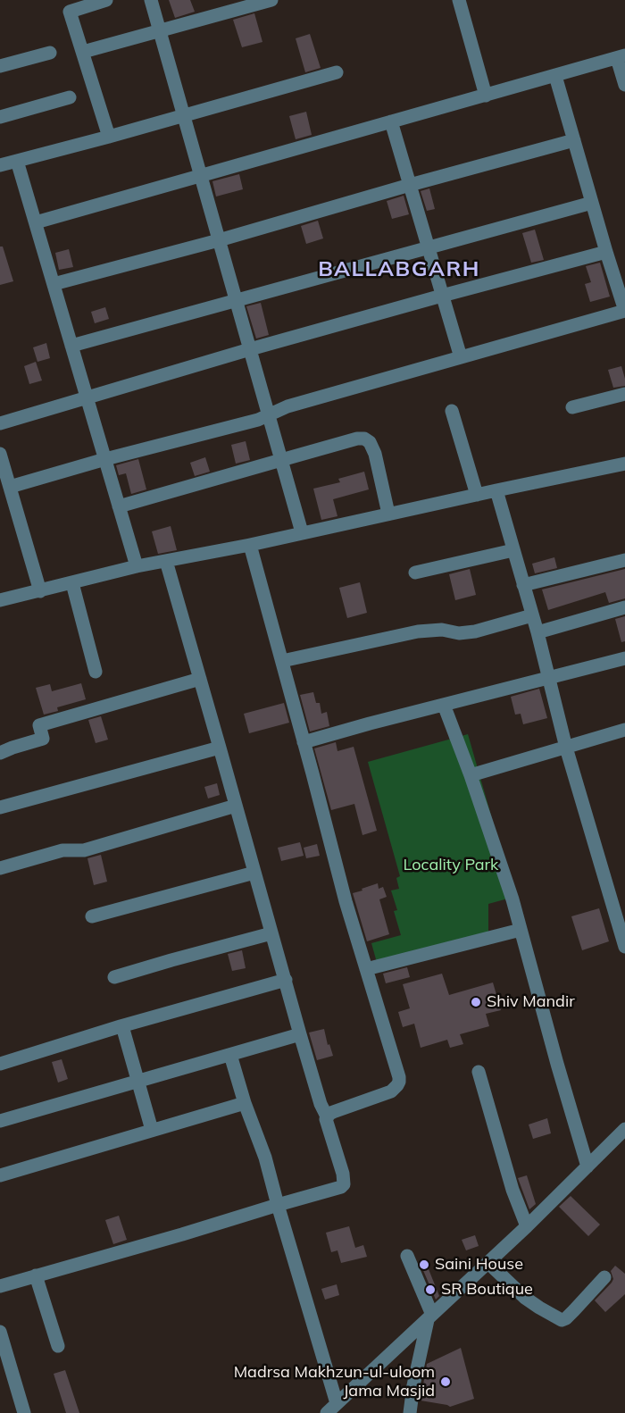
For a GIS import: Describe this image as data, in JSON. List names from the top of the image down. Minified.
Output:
{"districts":["BALLABGARH"],"parks":["Locality Park"],"places":["Shiv Mandir","Saini House","SR Boutique","Madrsa Makhzun-ul-uloom Jama Masjid"]}
